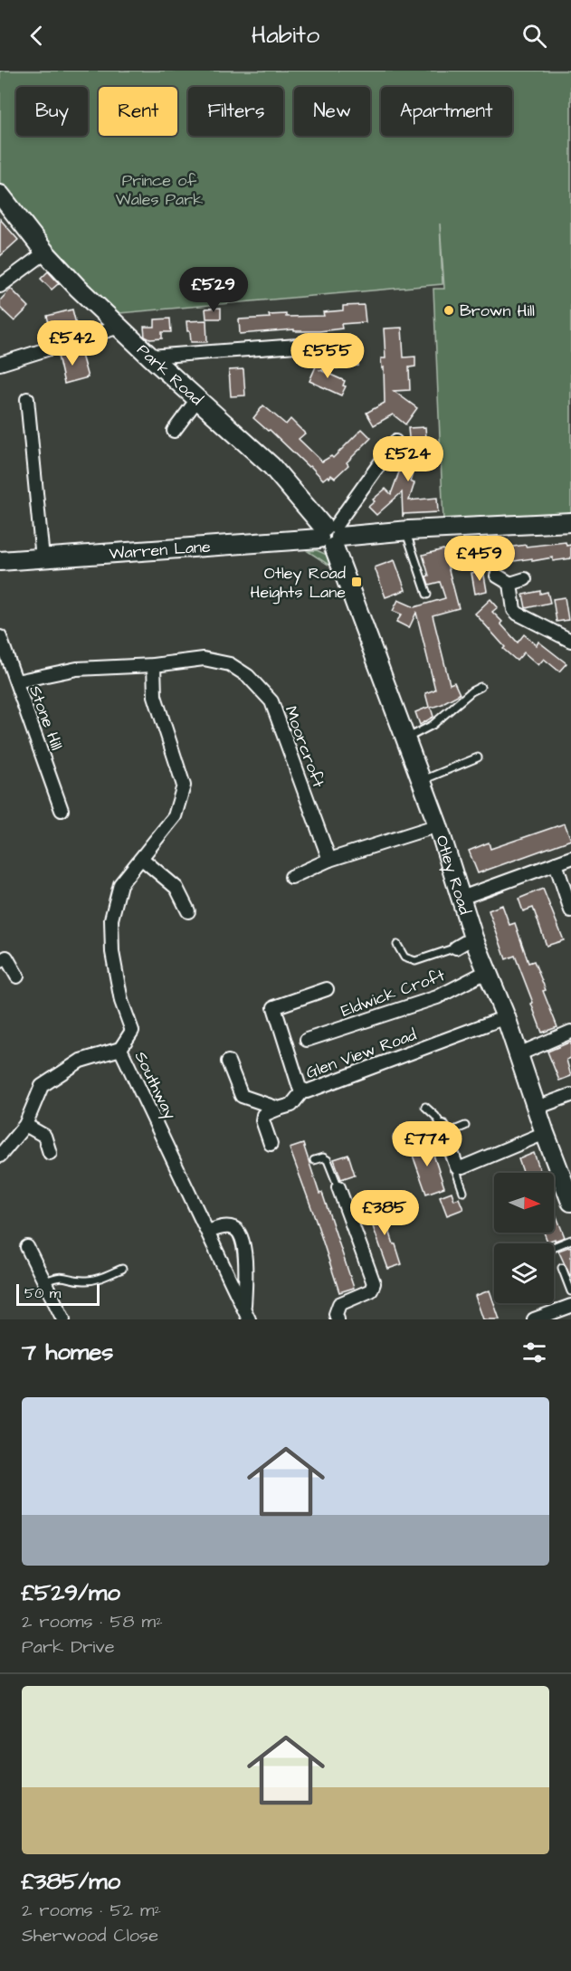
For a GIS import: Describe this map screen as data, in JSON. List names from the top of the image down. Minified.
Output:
{"streets":{"street":["Park Road","Warren Lane","Stone Hill","Moorcroft","Otley Road","Eldwick Croft","Glen View Road","Southway"]},"crossings":[["Park Road","Warren Lane"],["Park Road","Otley Road"],["Warren Lane","Otley Road"],["Stone Hill","Moorcroft"],["Moorcroft","Southway"],["Otley Road","Eldwick Croft"],["Otley Road","Glen View Road"]],"parks":["Prince of Wales Park"],"places":{"other":["Brown Hill"],"transit":["Otley Road Heights Lane"]},"scale_bar":"50 m","north":"right","page":{"header":"Habito","chip":["Buy","Rent","Filters","New","Apartment"],"price":["£529","£542","£555","£524","£459","£774","£385"],"scale":"50 m","heading":"7 homes","list":[{"name":"£529/mo","note":"2 rooms · 58 m² · Park Drive"},{"name":"£385/mo","note":"2 rooms · 52 m² · Sherwood Close"}]}}
